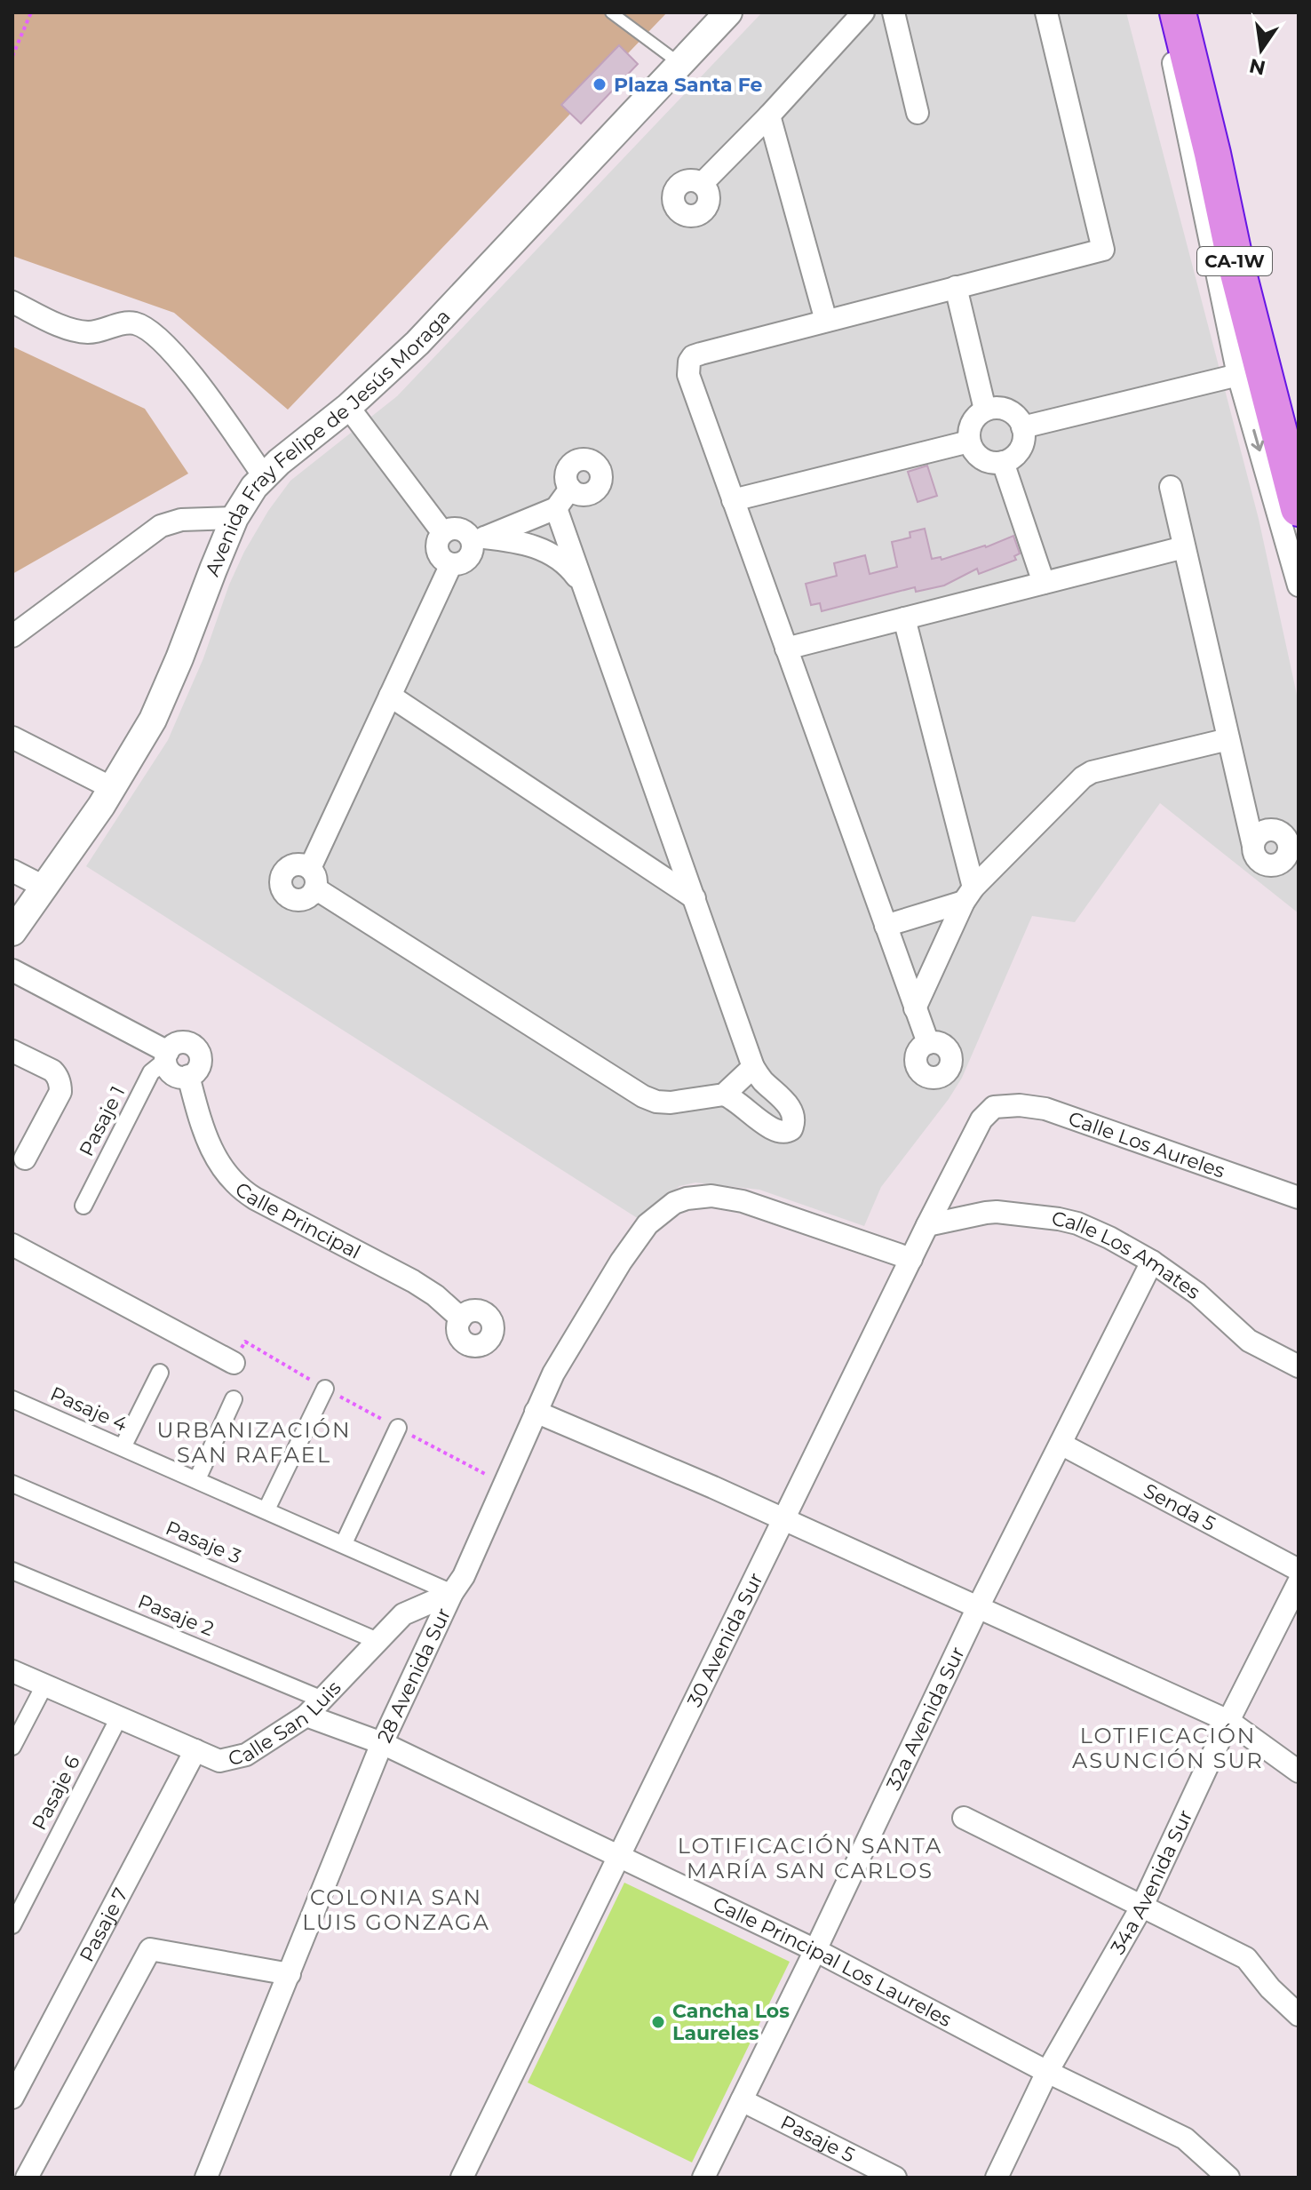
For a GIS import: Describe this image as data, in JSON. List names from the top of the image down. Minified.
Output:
{"streets":{"highway":["CA-1W"],"street":["Avenida Fray Felipe de Jesús Moraga","Pasaje 1","Calle Los Aureles","Calle Principal","Calle Los Amates","Pasaje 4","Senda 5","Pasaje 3","Pasaje 2","30 Avenida Sur","28 Avenida Sur","32a Avenida Sur","Calle San Luis","Pasaje 6","34a Avenida Sur","Pasaje 7","Calle Principal Los Laureles","Pasaje 5"]},"crossings":[["Pasaje 1","Calle Principal"],["Calle Los Aureles","30 Avenida Sur"],["Calle Los Amates","30 Avenida Sur"],["Calle Los Amates","32a Avenida Sur"],["Pasaje 4","28 Avenida Sur"],["Pasaje 4","Calle San Luis"],["Senda 5","32a Avenida Sur"],["Pasaje 3","Calle San Luis"],["Pasaje 2","Calle San Luis"],["30 Avenida Sur","28 Avenida Sur"],["30 Avenida Sur","Calle Principal Los Laureles"],["28 Avenida Sur","Calle San Luis"],["28 Avenida Sur","Calle Principal Los Laureles"],["32a Avenida Sur","Calle Principal Los Laureles"],["32a Avenida Sur","Pasaje 5"],["Calle San Luis","Pasaje 6"],["Calle San Luis","Pasaje 7"],["Calle San Luis","Calle Principal Los Laureles"],["34a Avenida Sur","Calle Principal Los Laureles"]],"districts":["URBANIZACIÓN SAN RAFAEL","LOTIFICACIÓN ASUNCIÓN SUR","LOTIFICACIÓN SANTA MARÍA SAN CARLOS","COLONIA SAN LUIS GONZAGA"],"places":["Plaza Santa Fe","Cancha Los Laureles"],"north":"bottom"}
